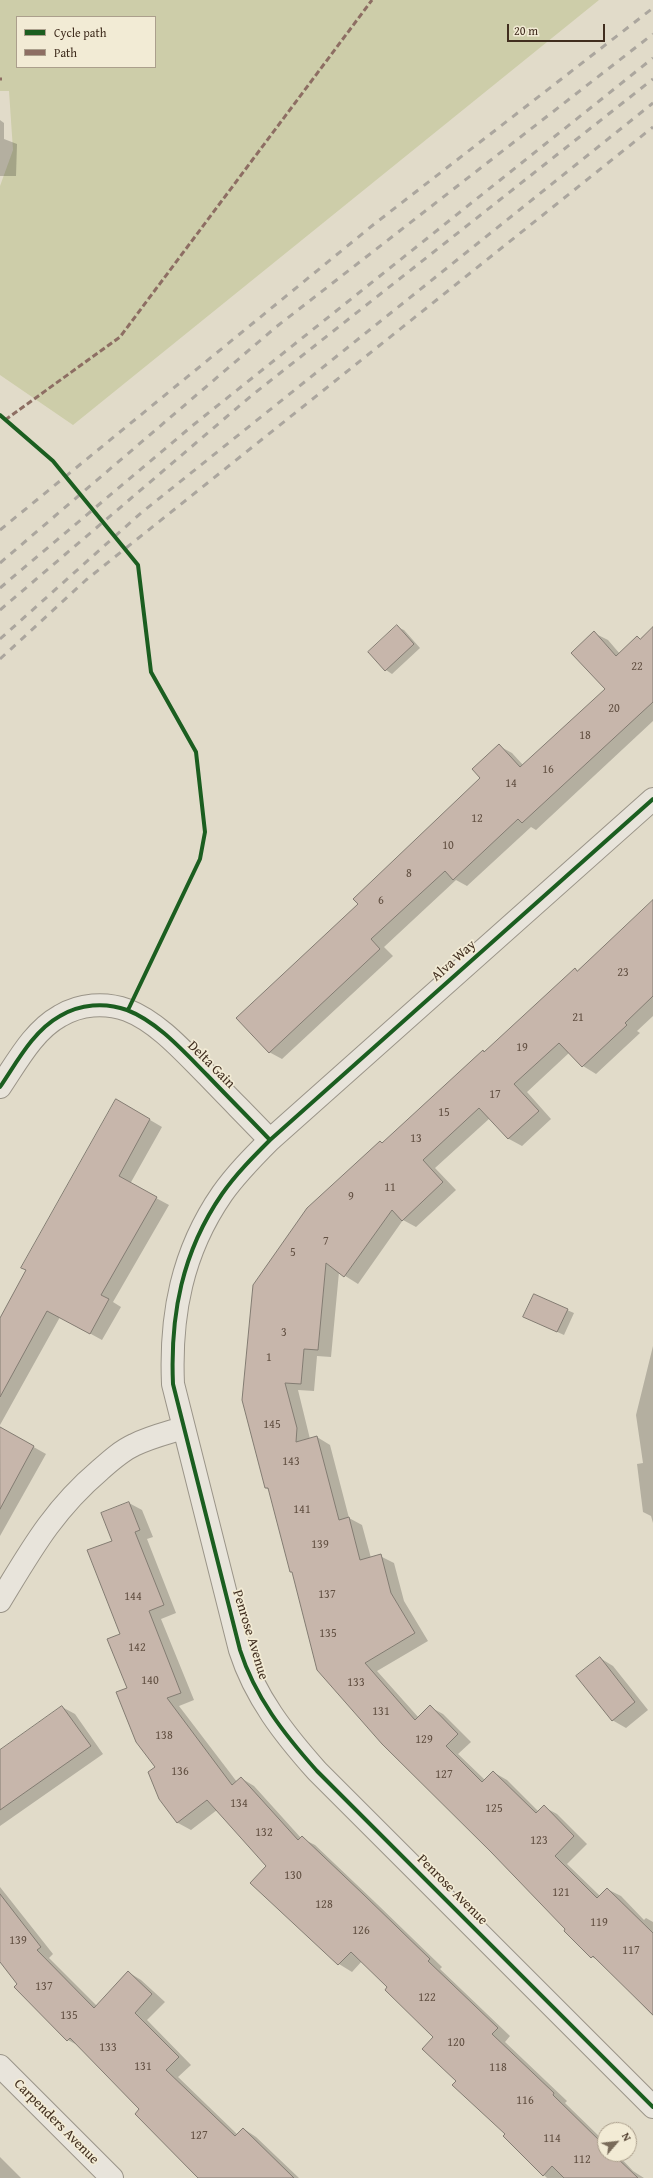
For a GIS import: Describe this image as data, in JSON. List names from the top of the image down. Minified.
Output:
{"streets":{"street":["Alva Way","Delta Gain","Penrose Avenue","Carpenders Avenue"]},"crossings":[["Alva Way","Delta Gain"],["Alva Way","Penrose Avenue"],["Delta Gain","Penrose Avenue"]],"house_numbers":["22","20","18","16","14","12","10","8","6","23","21","19","17","15","13","11","9","7","5","3","1","145","143","141","139","137","144","135","142","140","133","131","138","129","136","127","134","125","132","123","130","121","128","119","126","139","117","137","122","135","120","133","131","118","116","127","114","112"],"legend":["Cycle path","Path"],"scale_bar":"20 m","north":"top right"}
